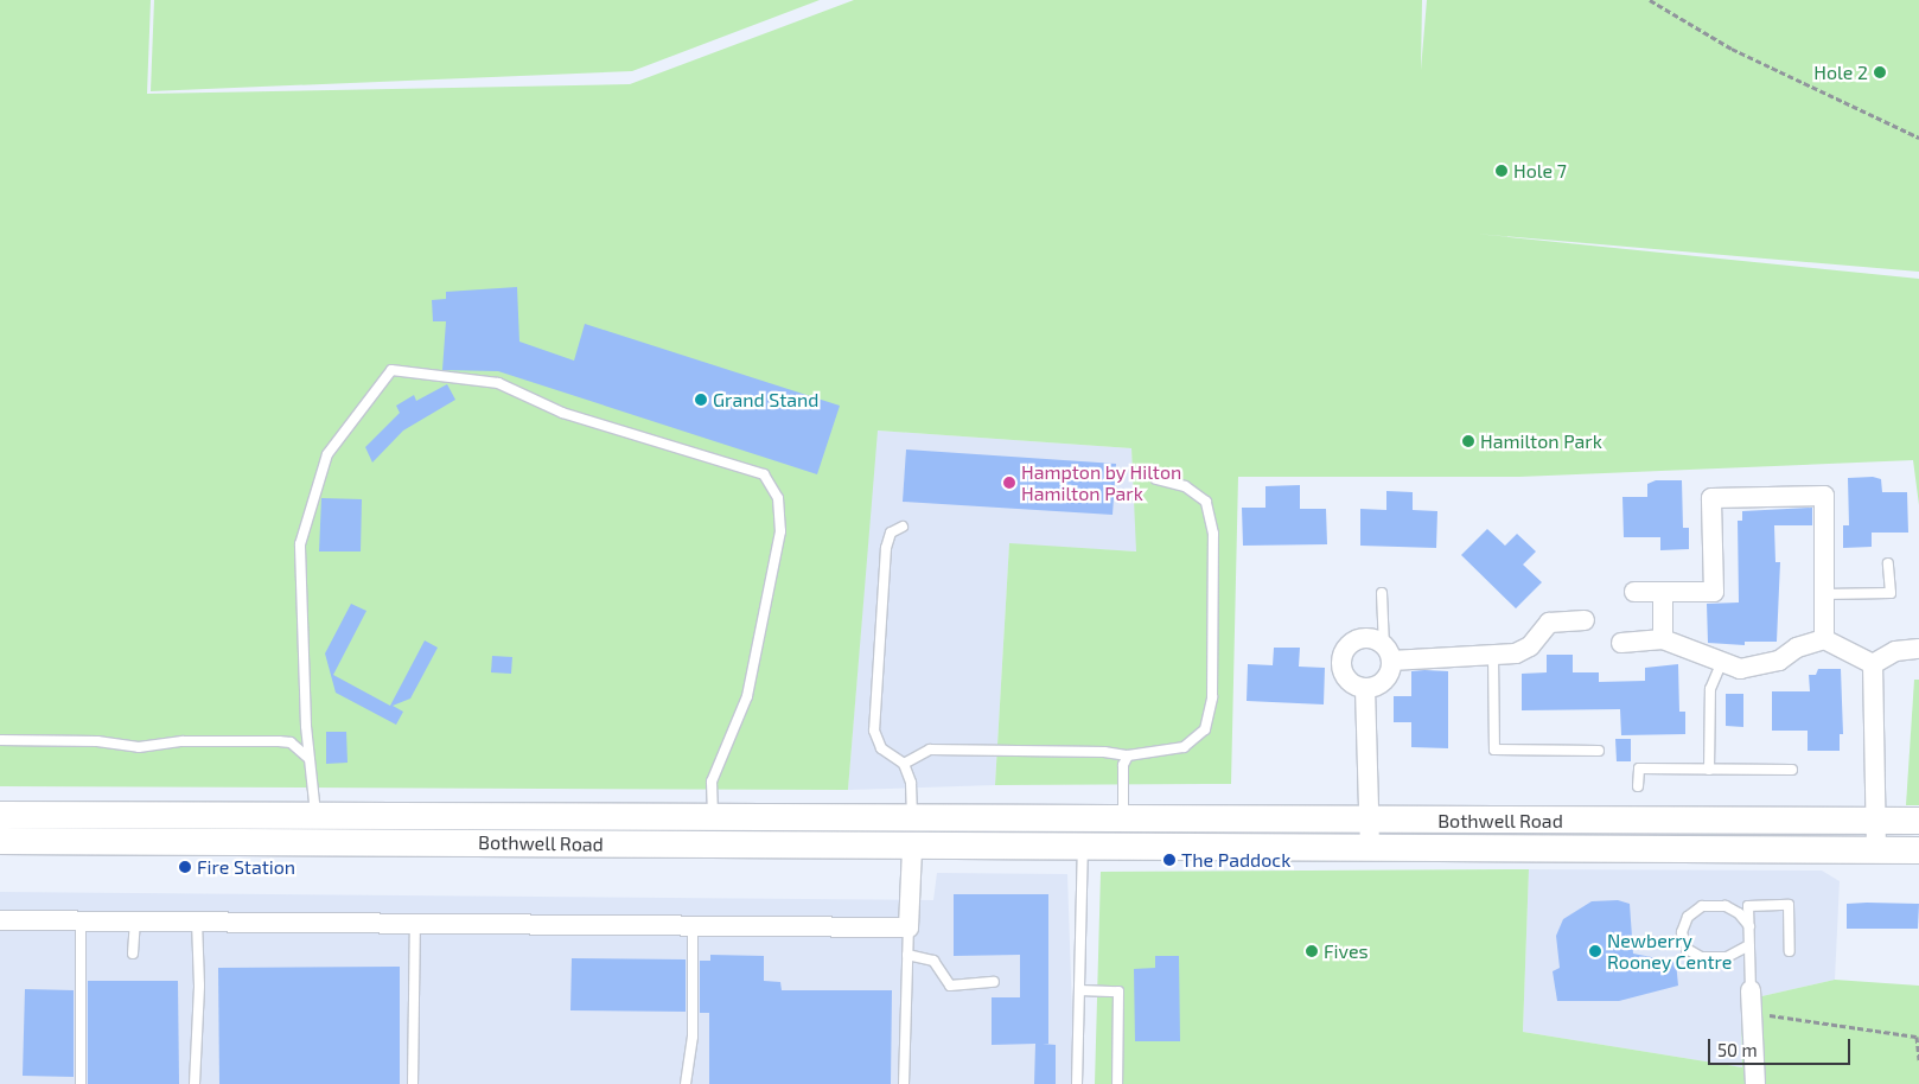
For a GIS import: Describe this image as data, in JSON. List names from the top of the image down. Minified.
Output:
{"streets":{"main road":["Bothwell Road"]},"places":["Hole 2","Hole 7","Grand Stand","Hamilton Park","Hampton by Hilton Hamilton Park","The Paddock","Fire Station","Fives","Newberry Rooney Centre"],"scale_bar":"50 m"}
